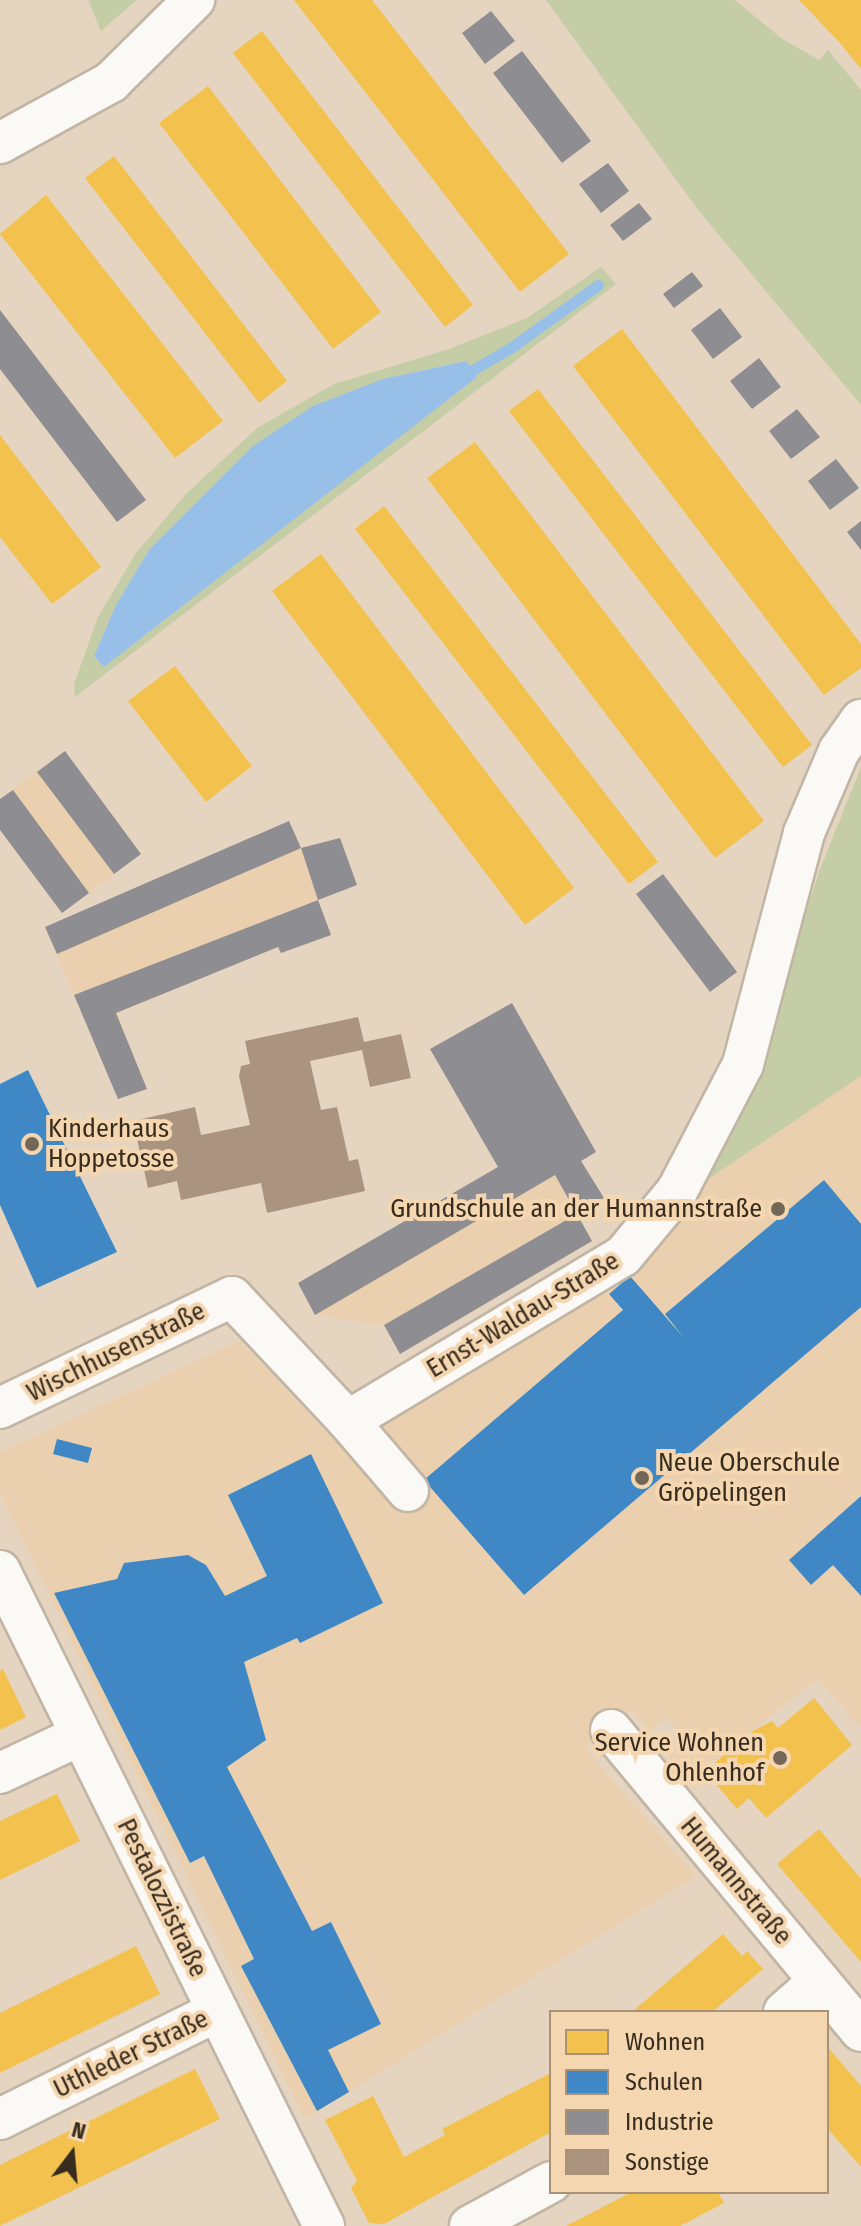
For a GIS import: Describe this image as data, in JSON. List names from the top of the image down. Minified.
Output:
{"streets":{"street":["Ernst-Waldau-Straße","Wischhusenstraße","Humannstraße","Pestalozzistraße","Uthleder Straße"]},"crossings":[["Ernst-Waldau-Straße","Wischhusenstraße"],["Pestalozzistraße","Uthleder Straße"]],"places":["Kinderhaus Hoppetosse","Grundschule an der Humannstraße","Neue Oberschule Gröpelingen","Service Wohnen Ohlenhof"],"legend":["Wohnen","Schulen","Industrie","Sonstige"],"north":"top"}
